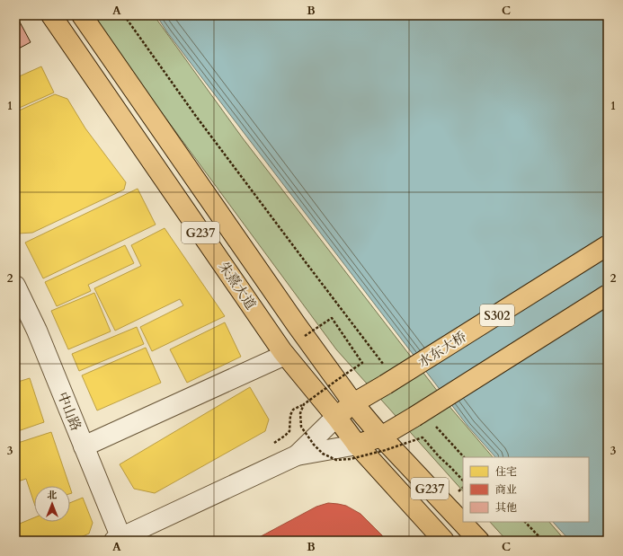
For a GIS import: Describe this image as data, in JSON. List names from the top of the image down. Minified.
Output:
{"streets":{"main road":["G237","朱熹大道","S302","水东大桥"],"street":["中山路"]},"crossings":[["G237","朱熹大道"],["朱熹大道","S302"],["朱熹大道","水东大桥"],["S302","水东大桥"]],"legend":["住宅","商业","其他"],"north":"top","grid":{"columns":["A","B","C"],"rows":["1","2","3"]}}
